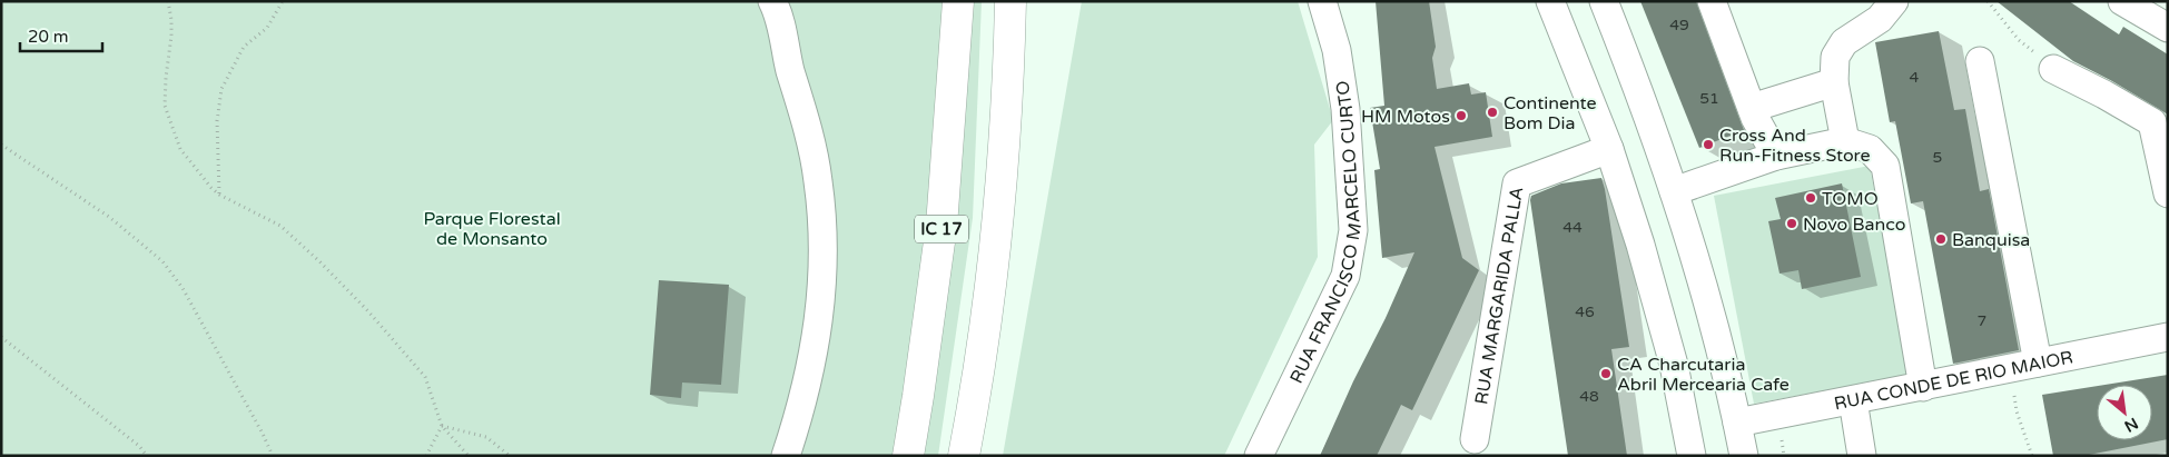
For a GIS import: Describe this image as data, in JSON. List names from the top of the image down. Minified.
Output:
{"streets":{"highway":["IC 17"],"street":["RUA FRANCISCO MARCELO CURTO","RUA MARGARIDA PALLA","RUA CONDE DE RIO MAIOR"]},"parks":["Parque Florestal de Monsanto"],"places":["Continente Bom Dia","HM Motos","Cross And Run-Fitness Store","TOMO","Novo Banco","Banquisa","CA Charcutaria Abril Mercearia Cafe"],"house_numbers":["49","4","51","5","44","46","7","48"],"scale_bar":"20 m","north":"bottom right"}
